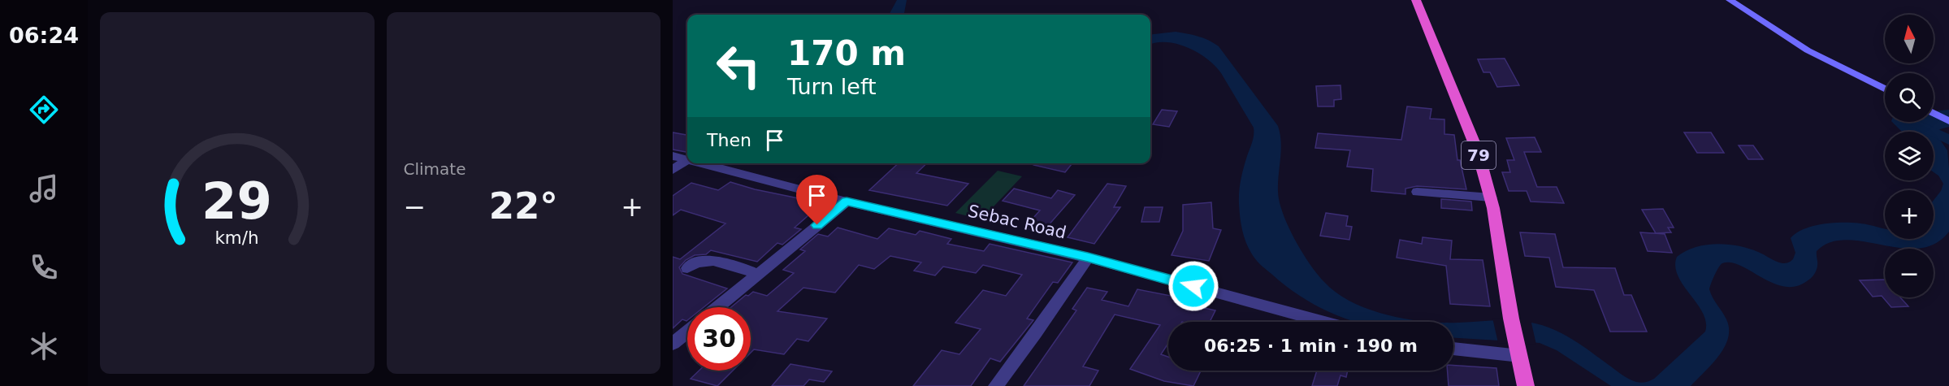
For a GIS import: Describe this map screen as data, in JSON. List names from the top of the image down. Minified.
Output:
{"streets":{"highway":["79"],"street":["Sebac Road"]},"north":"top","page":{"tabs":"06:24","tile":"Climate","map_buttons":["+","−"],"turn":["170 m","Turn left"],"then":"Then","heat":["−","22°","+"],"limit":"30","trip":"06:25 · 1 min · 190 m","gauge":["29","km/h"]}}
